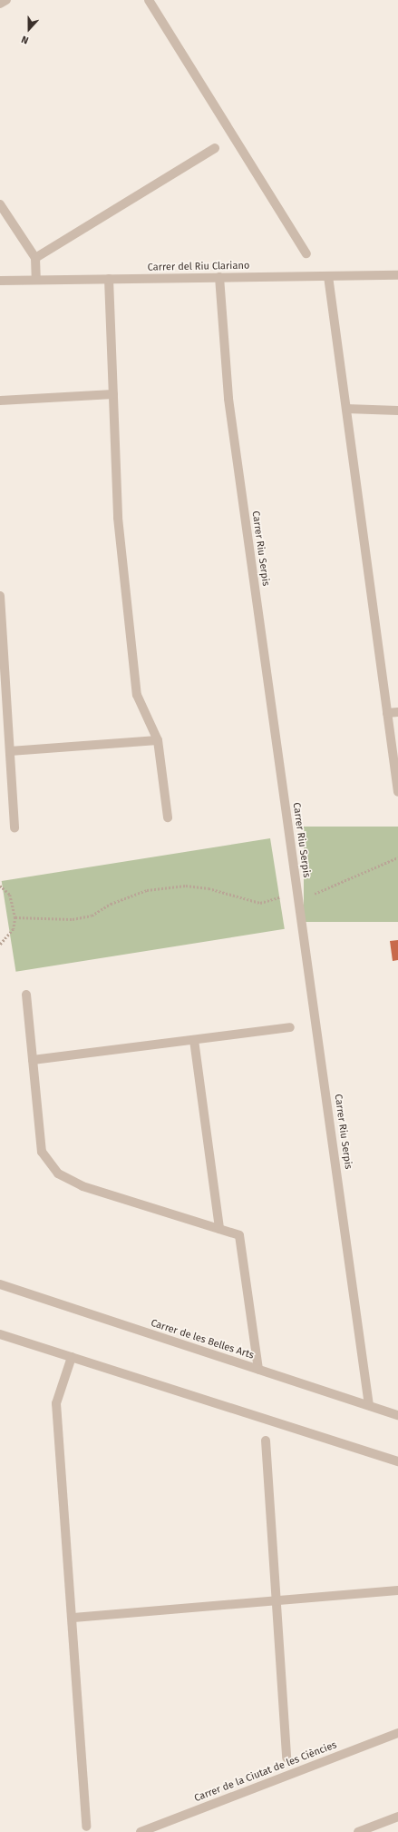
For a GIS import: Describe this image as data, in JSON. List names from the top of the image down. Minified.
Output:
{"streets":{"street":["Carrer del Riu Clariano","Carrer Riu Serpis","Carrer de les Belles Arts","Carrer de la Ciutat de les Ciències"]},"crossings":[["Carrer del Riu Clariano","Carrer Riu Serpis"],["Carrer Riu Serpis","Carrer de les Belles Arts"]],"north":"bottom"}
